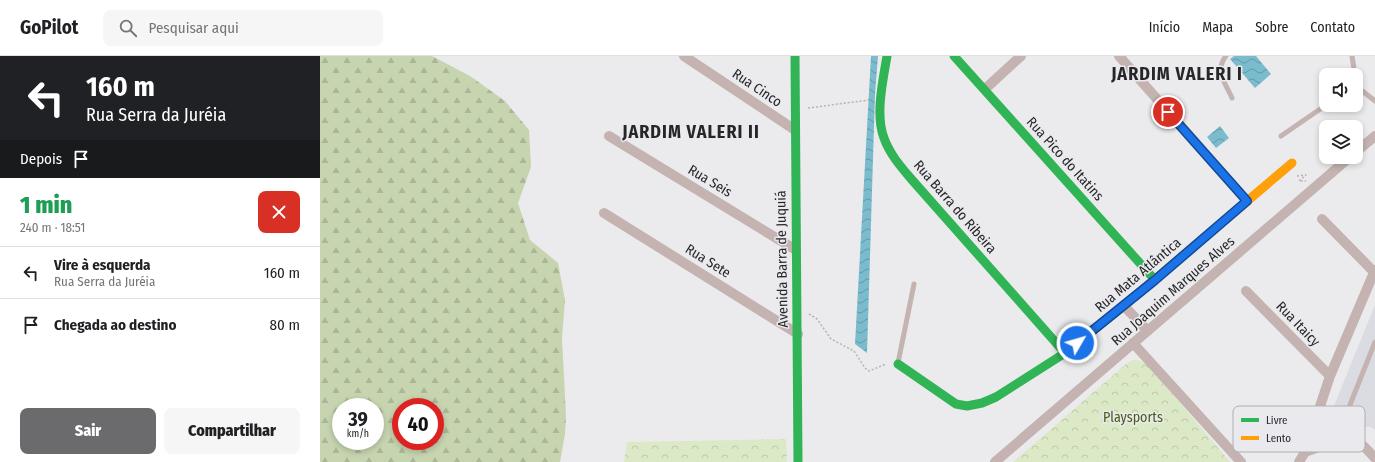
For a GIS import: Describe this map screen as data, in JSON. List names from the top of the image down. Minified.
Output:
{"streets":{"street":["Rua Cinco","Rua Pico do Itatins","Rua Seis","Rua Barra do Ribeira","Avenida Barra de Juquiá","Rua Sete","Rua Mata Atlântica","Rua Joaquim Marques Alves","Rua Itaicy"]},"crossings":[["Rua Cinco","Avenida Barra de Juquiá"],["Rua Pico do Itatins","Rua Mata Atlântica"],["Rua Seis","Avenida Barra de Juquiá"],["Rua Barra do Ribeira","Rua Mata Atlântica"],["Avenida Barra de Juquiá","Rua Sete"]],"districts":["JARDIM VALERI I","JARDIM VALERI II"],"parks":["Playsports"],"legend":["Livre","Lento"],"page":{"header":"GoPilot","search":"Pesquisar aqui","nav":["Início","Mapa","Sobre","Contato"],"turn":["160 m","Rua Serra da Juréia"],"then":"Depois","heading":["1 min","240 m · 18:51"],"list":[{"name":"Vire à esquerda","note":"Rua Serra da Juréia","value":"160 m"},{"name":"Chegada ao destino","value":"80 m"}],"speed":"39 km/h","limit":"40","buttons":["Sair","Compartilhar"]}}
